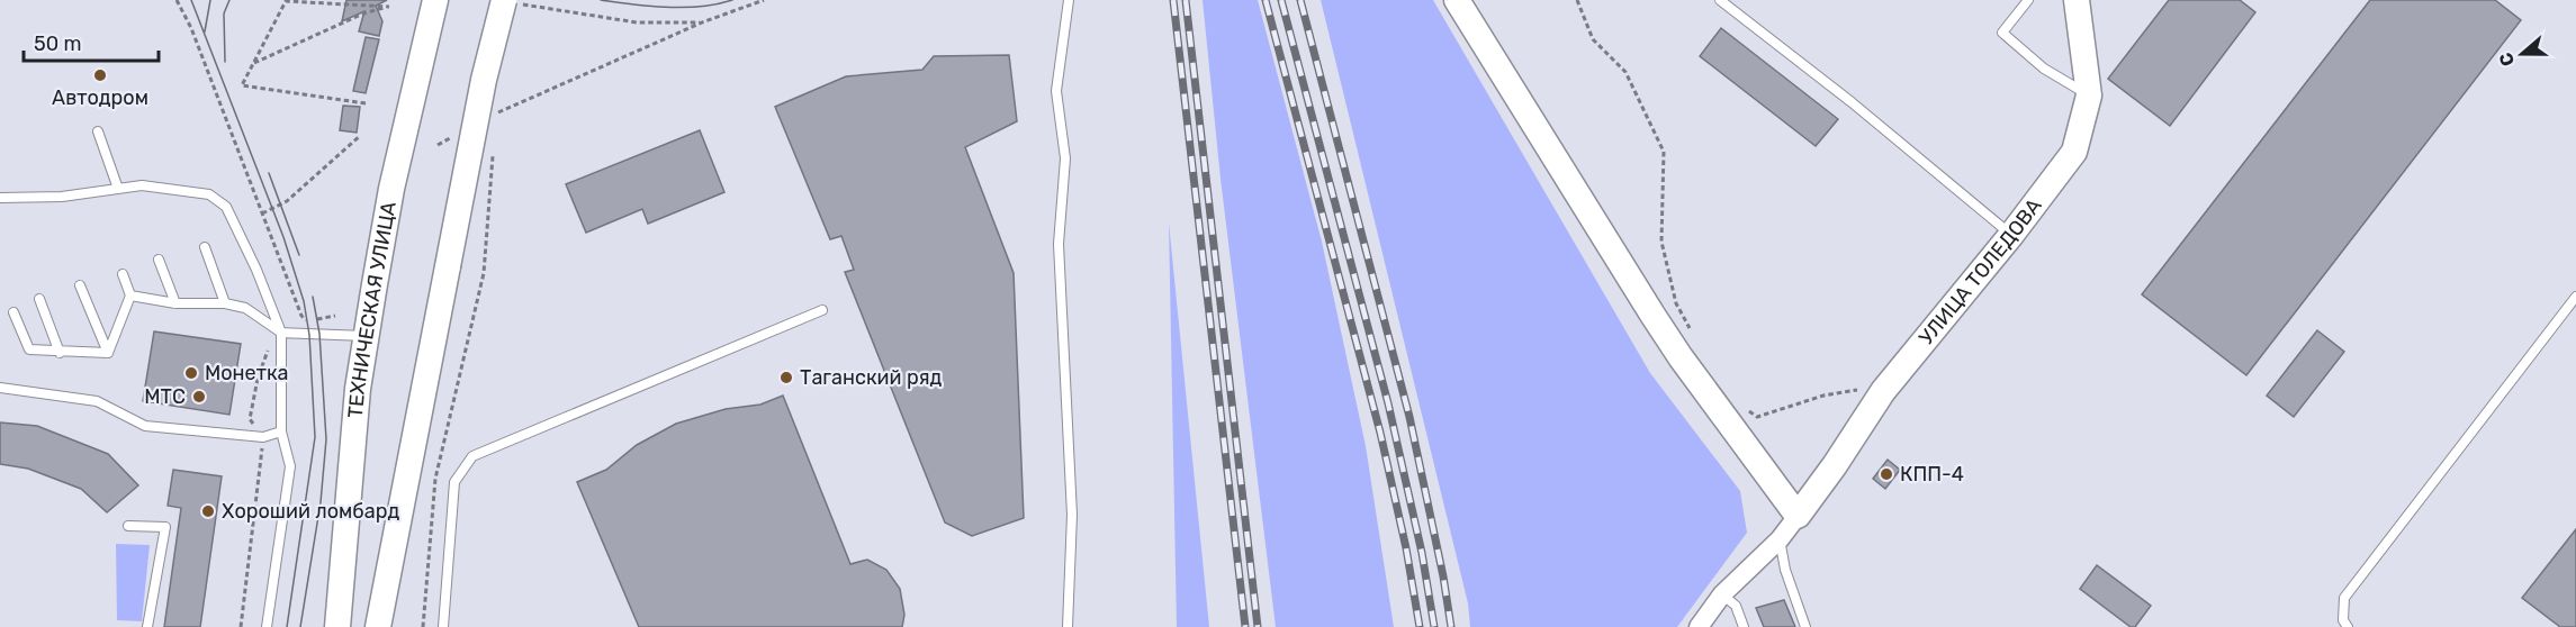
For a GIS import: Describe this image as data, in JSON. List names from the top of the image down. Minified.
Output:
{"streets":{"main road":["УЛИЦА ТОЛЕДОВА","ТЕХНИЧЕСКАЯ УЛИЦА"]},"places":["Автодром","Монетка","Таганский ряд","МТС","КПП-4","Хороший ломбард"],"scale_bar":"50 m","north":"left"}
